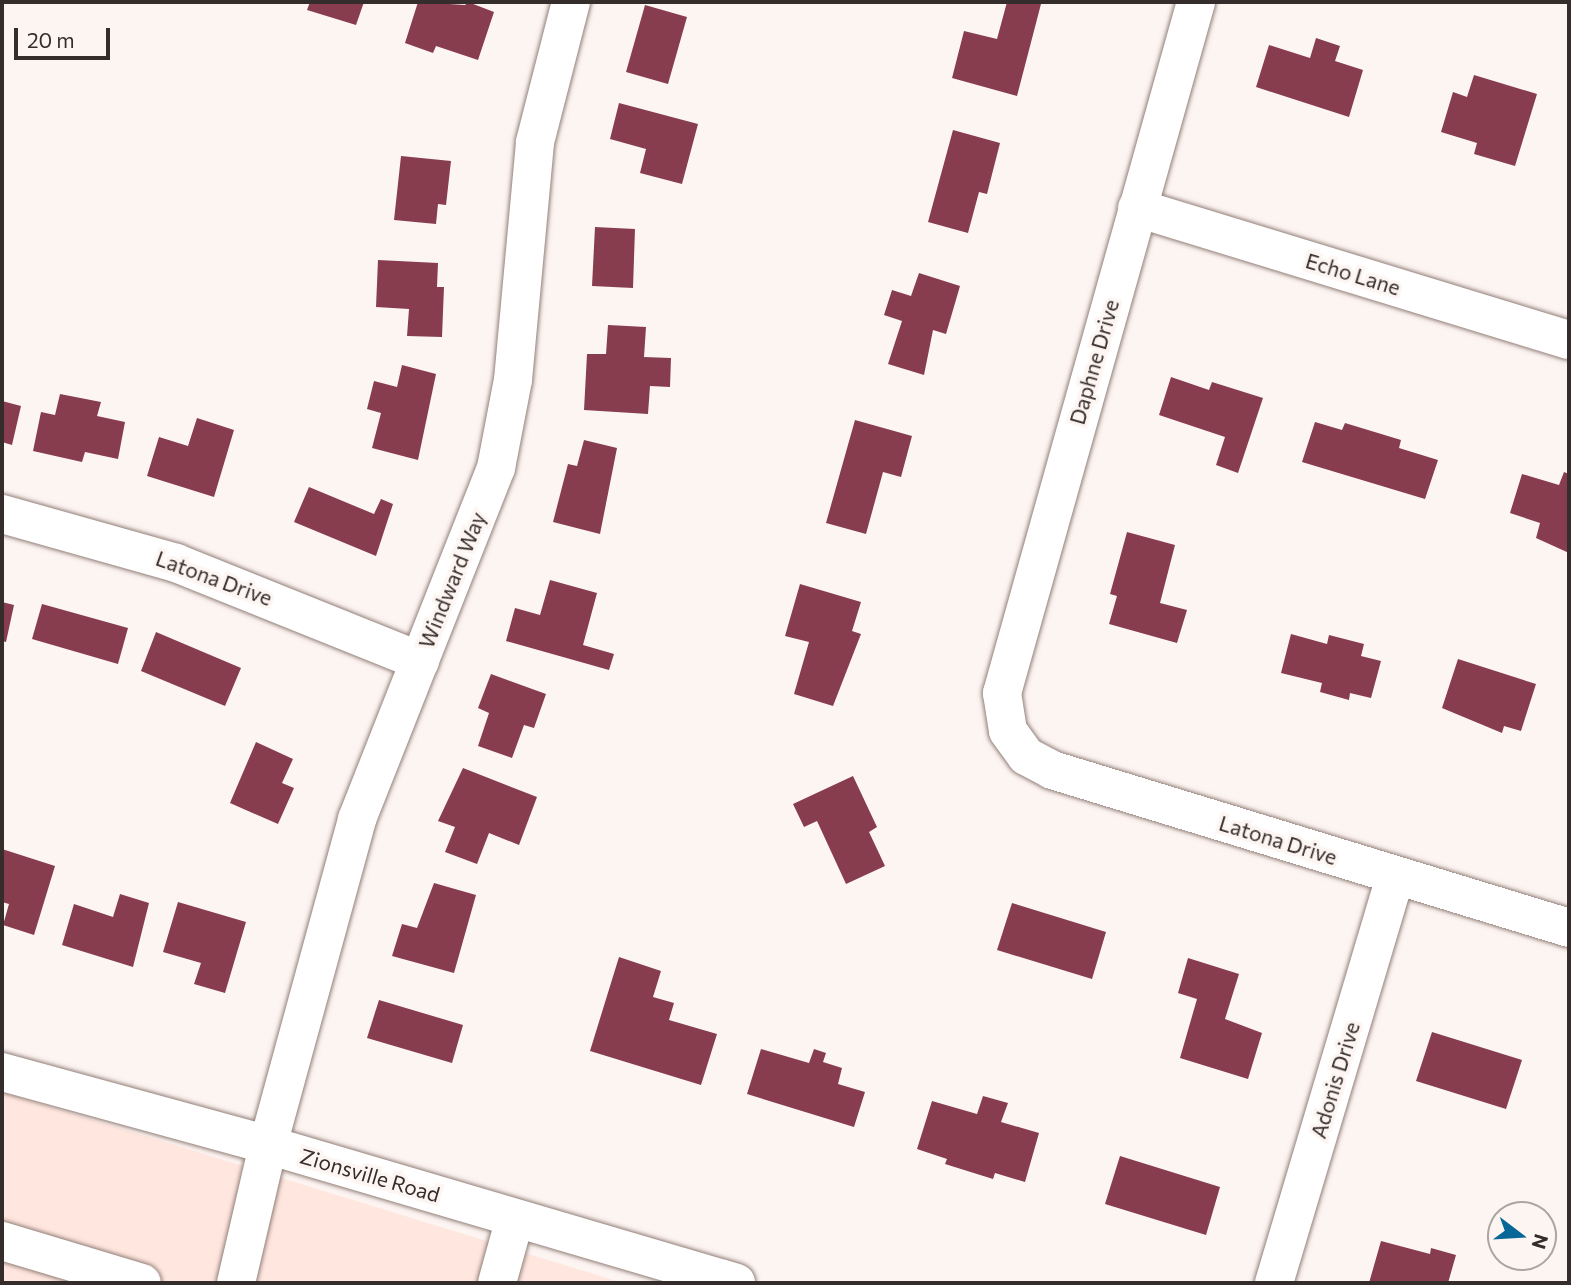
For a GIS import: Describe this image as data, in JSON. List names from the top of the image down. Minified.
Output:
{"streets":{"street":["Echo Lane","Daphne Drive","Latona Drive","Windward Way","Adonis Drive","Zionsville Road"]},"crossings":[["Echo Lane","Daphne Drive"],["Daphne Drive","Latona Drive"],["Latona Drive","Windward Way"],["Latona Drive","Adonis Drive"],["Windward Way","Zionsville Road"]],"scale_bar":"20 m","north":"right"}
